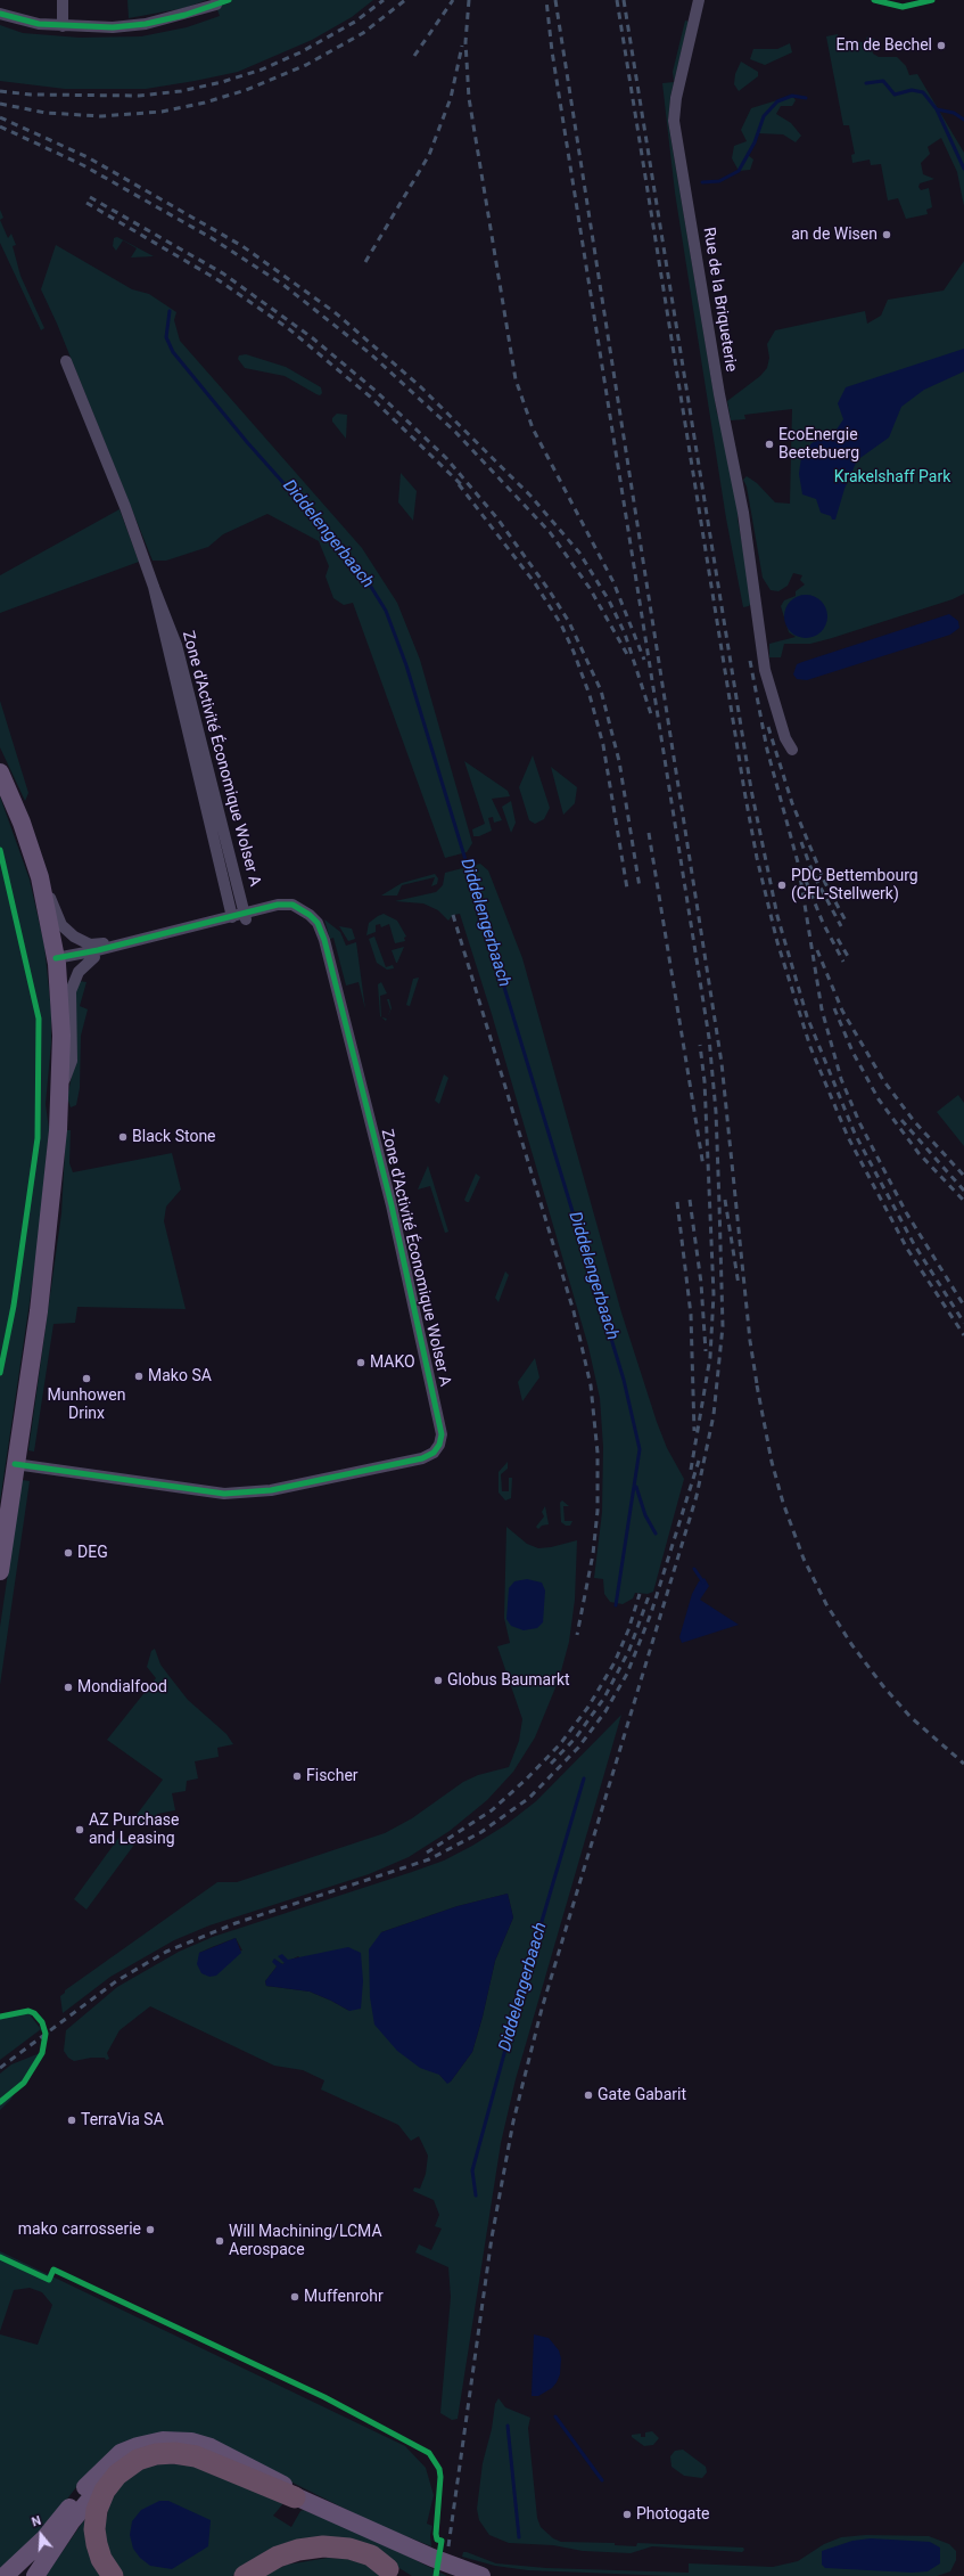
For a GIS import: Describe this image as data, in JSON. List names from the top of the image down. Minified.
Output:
{"streets":{"street":["Rue de la Briqueterie","Zone d'Activité Économique Wolser A"]},"water":["Diddelengerbaach"],"parks":["Krakelshaff Park"],"places":["Em de Bechel","an de Wisen","EcoEnergie Beetebuerg","PDC Bettembourg (CFL-Stellwerk)","Black Stone","MAKO","Mako SA","Munhowen Drinx","DEG","Globus Baumarkt","Mondialfood","Fischer","AZ Purchase and Leasing","Gate Gabarit","TerraVia SA","mako carrosserie","Will Machining/LCMA Aerospace","Muffenrohr","Photogate"],"north":"top"}
